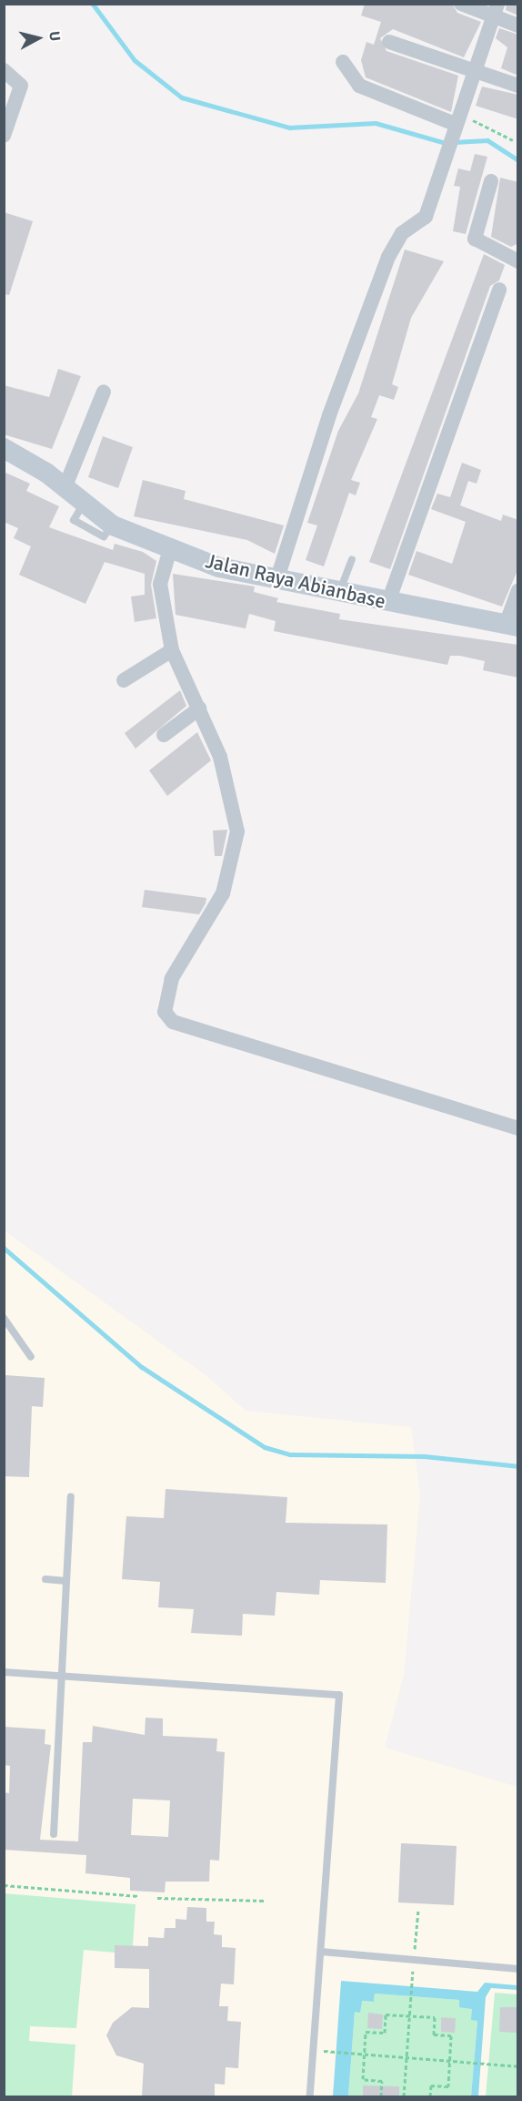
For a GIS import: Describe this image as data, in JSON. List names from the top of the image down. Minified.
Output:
{"streets":{"main road":["Jalan Raya Abianbase"]},"north":"right"}
